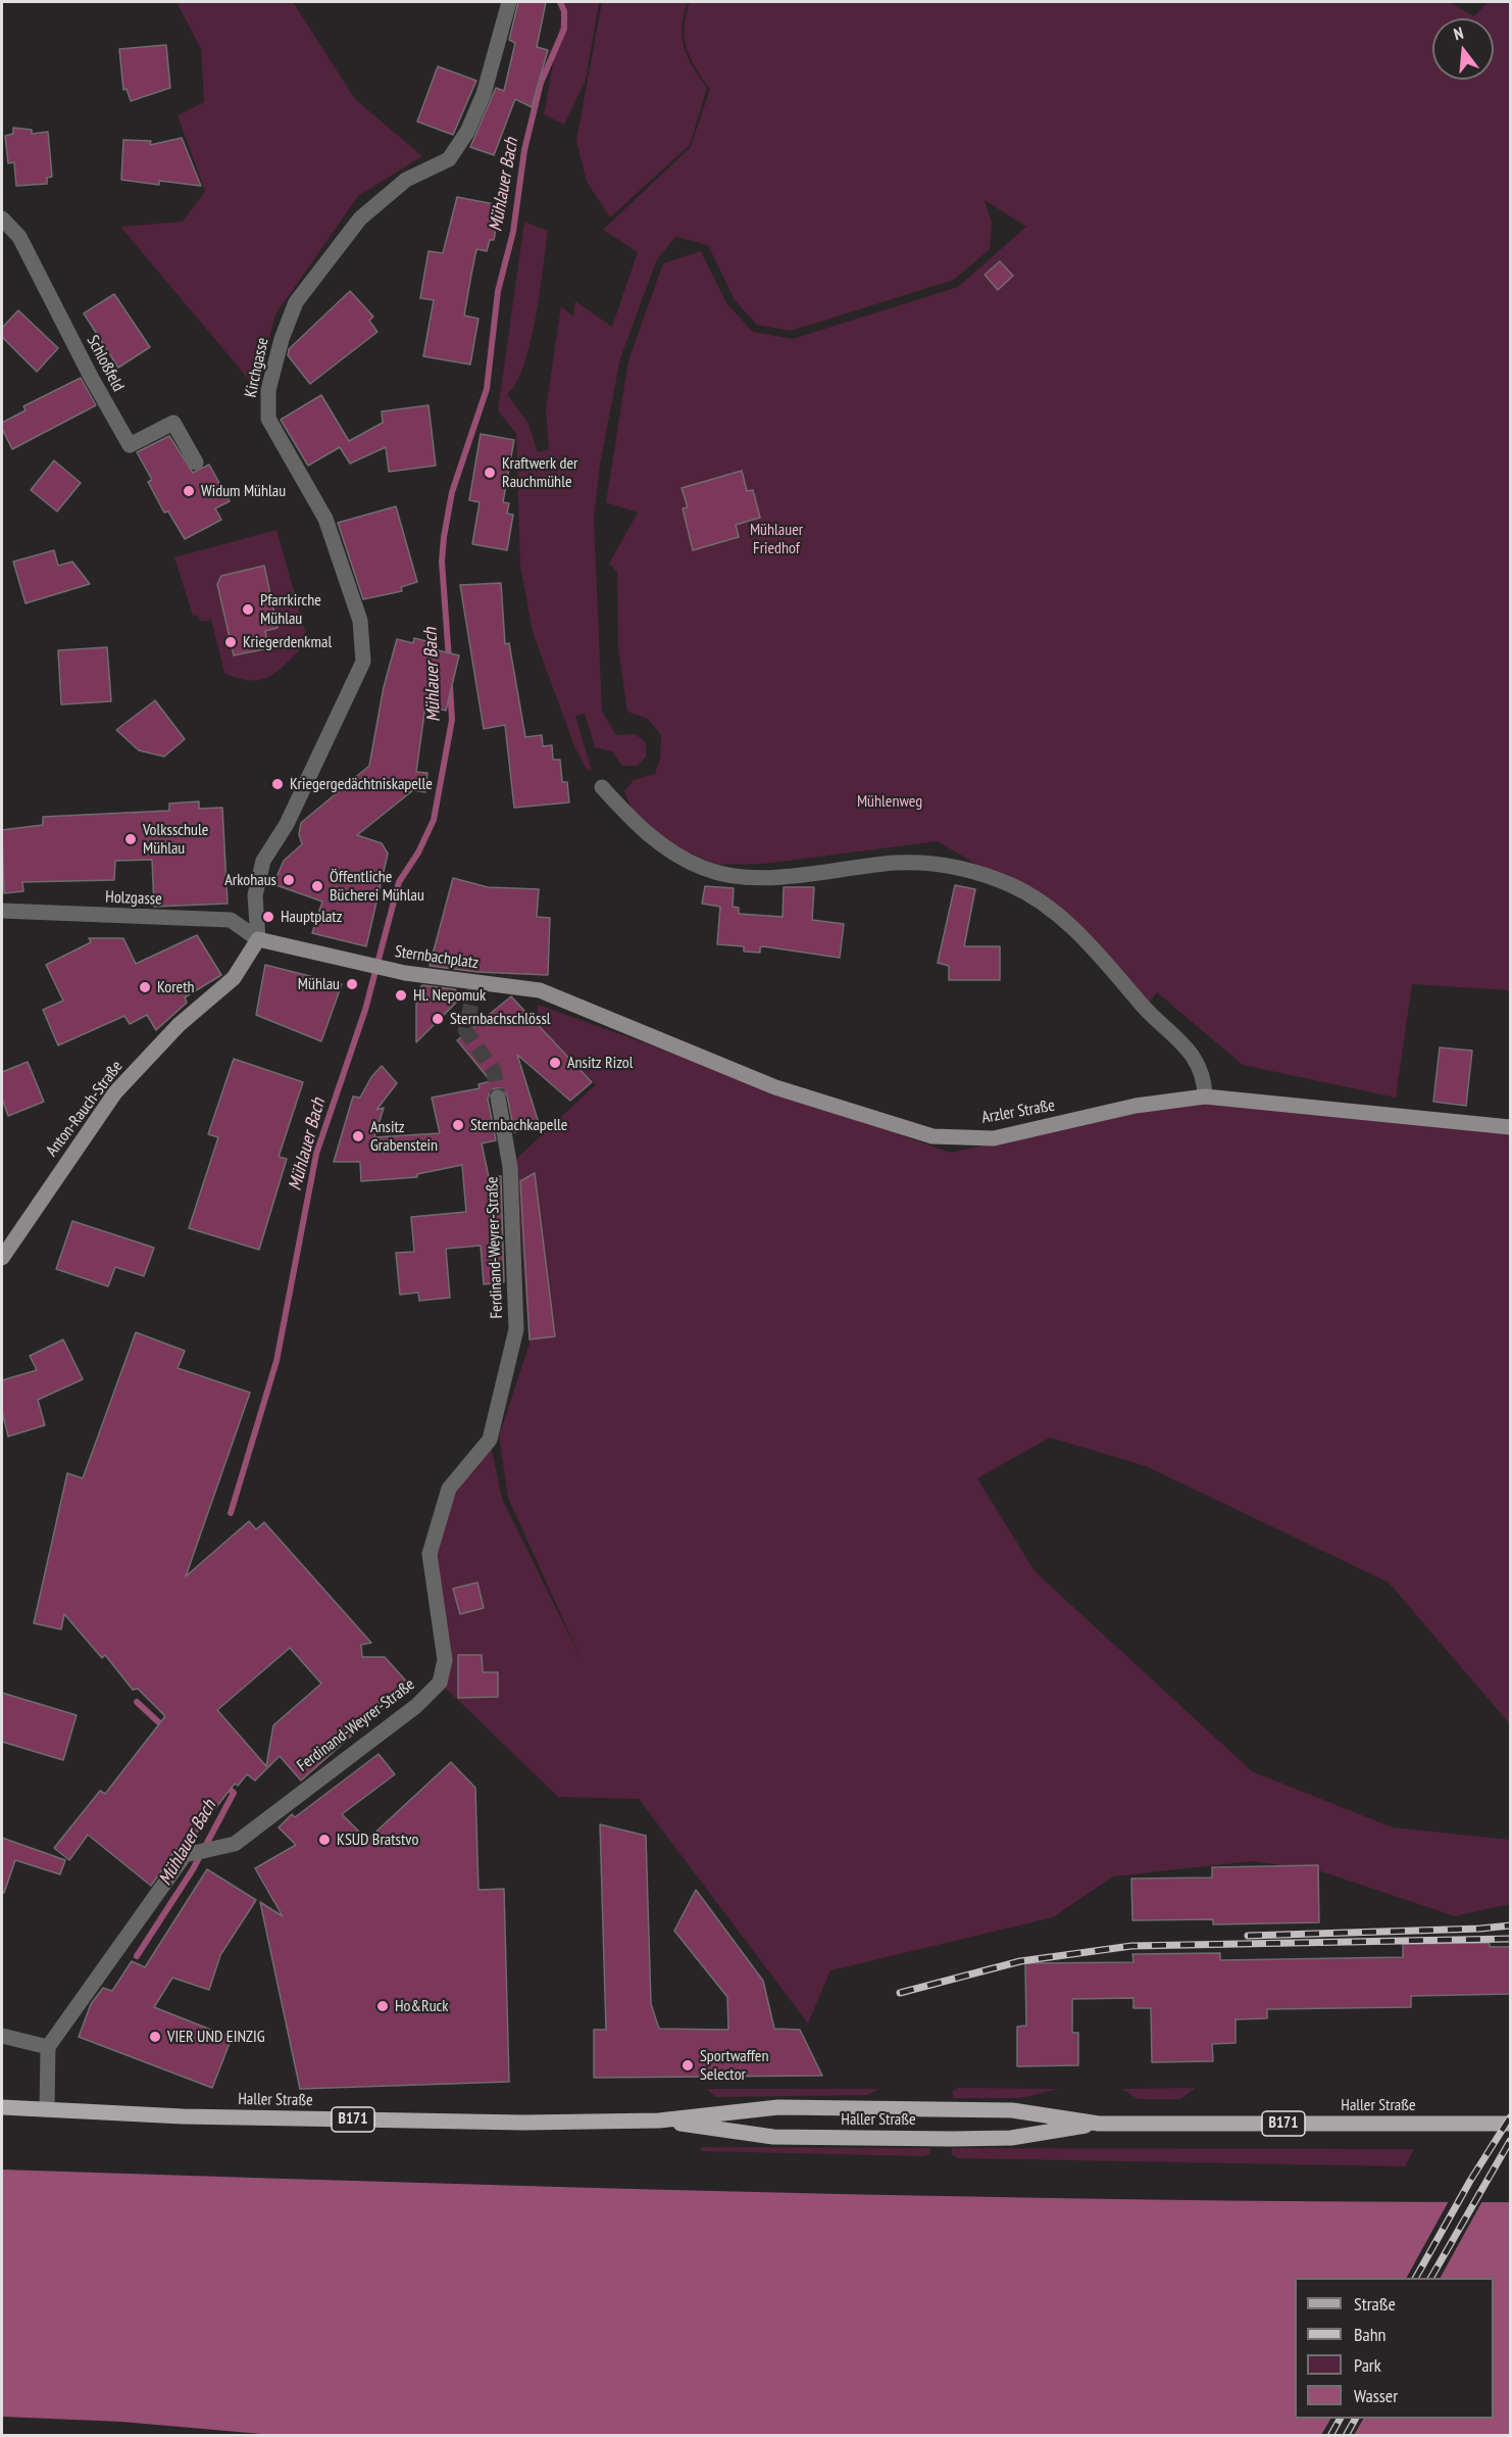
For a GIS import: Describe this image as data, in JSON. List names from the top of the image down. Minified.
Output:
{"streets":{"main road":["Sternbachplatz","Anton-Rauch-Straße","Arzler Straße","Haller Straße","B171"],"street":["Schloßfeld","Kirchgasse","Holzgasse","Ferdinand-Weyrer-Straße"]},"crossings":[["Kirchgasse","Holzgasse"],["Kirchgasse","Sternbachplatz"],["Kirchgasse","Anton-Rauch-Straße"],["Holzgasse","Sternbachplatz"],["Holzgasse","Anton-Rauch-Straße"],["Sternbachplatz","Anton-Rauch-Straße"],["Sternbachplatz","Arzler Straße"]],"water":["Mühlauer Bach"],"parks":["Mühlauer Friedhof","Mühlenweg"],"places":["Kraftwerk der Rauchmühle","Widum Mühlau","Pfarrkirche Mühlau","Kriegerdenkmal","Kriegergedächtniskapelle","Volksschule Mühlau","Arkohaus","Öffentliche Bücherei Mühlau","Hauptplatz","Mühlau","Koreth","Hl. Nepomuk","Sternbachschlössl","Ansitz Rizol","Sternbachkapelle","Ansitz Grabenstein","KSUD Bratstvo","Ho&Ruck","VIER UND EINZIG","Sportwaffen Selector"],"legend":["Straße","Bahn","Park","Wasser"],"north":"top"}
